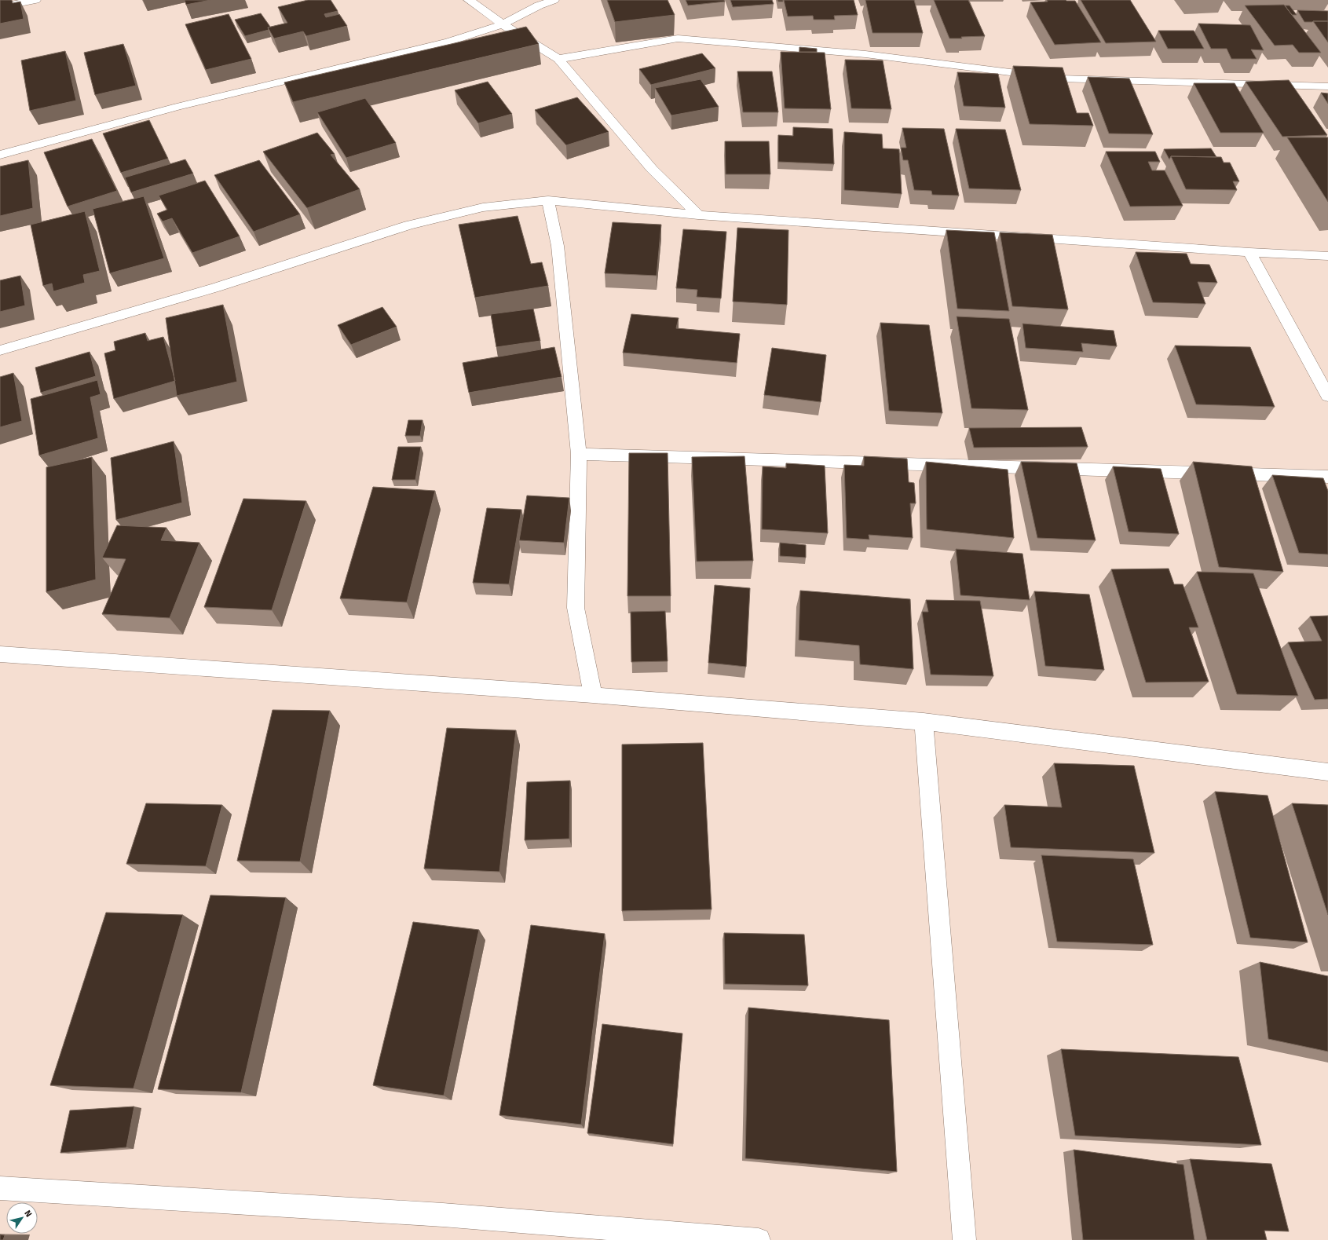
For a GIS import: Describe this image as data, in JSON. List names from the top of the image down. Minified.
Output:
{"north":"top right"}
